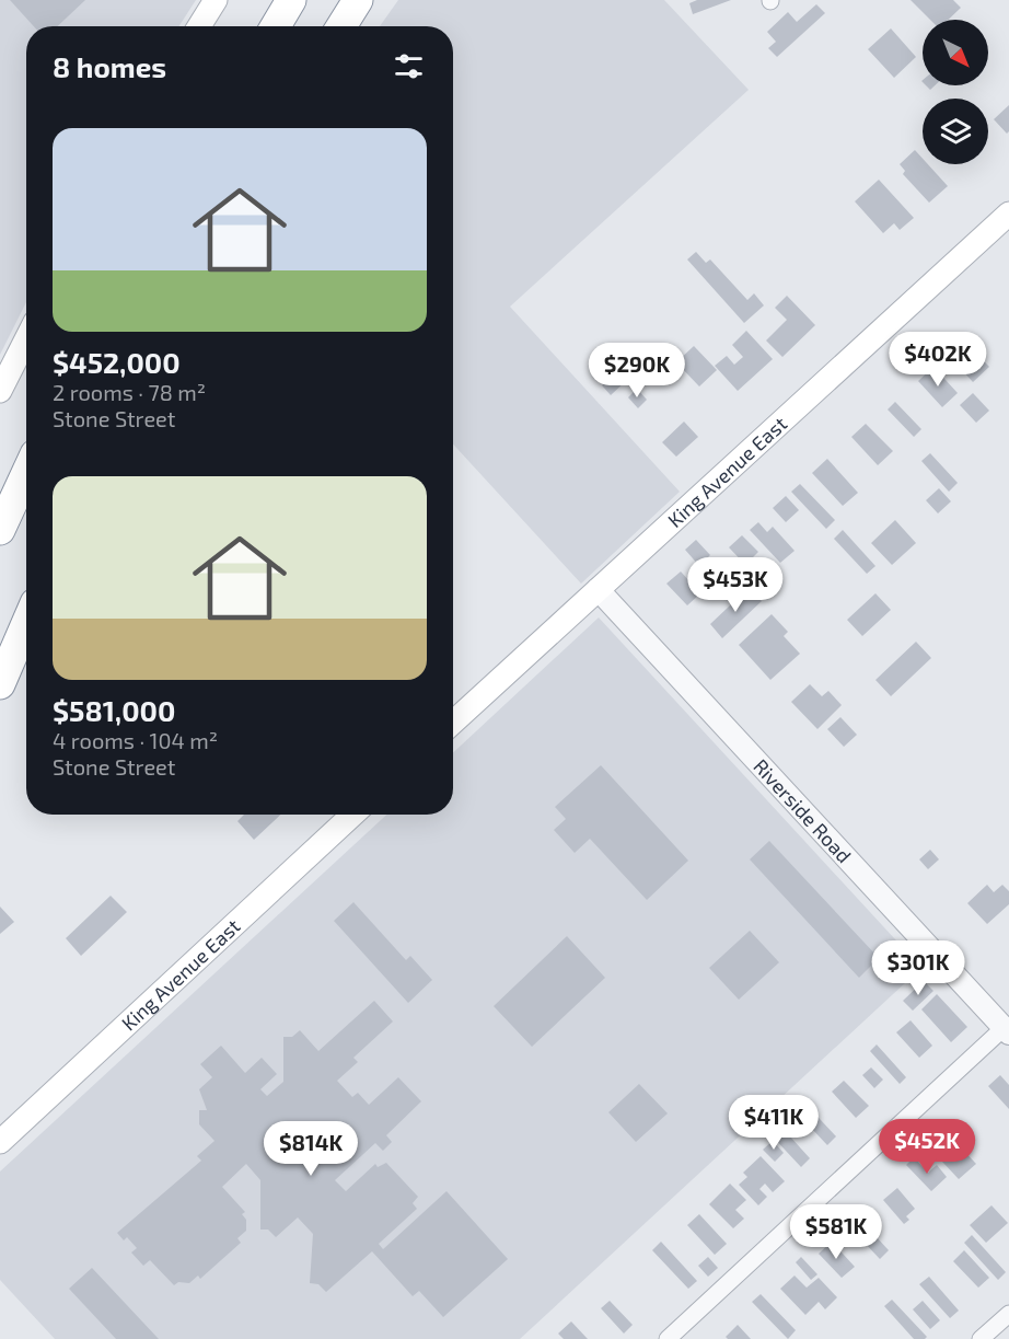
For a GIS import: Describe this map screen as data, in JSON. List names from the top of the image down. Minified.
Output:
{"streets":{"main road":["King Avenue East"],"street":["Riverside Road"]},"crossings":[["King Avenue East","Riverside Road"]],"north":"bottom right","page":{"heading":"8 homes","list":[{"name":"$452,000","note":"2 rooms · 78 m² · Stone Street"},{"name":"$581,000","note":"4 rooms · 104 m² · Stone Street"}],"price":["$402K","$290K","$453K","$301K","$411K","$452K","$814K","$581K"]}}
